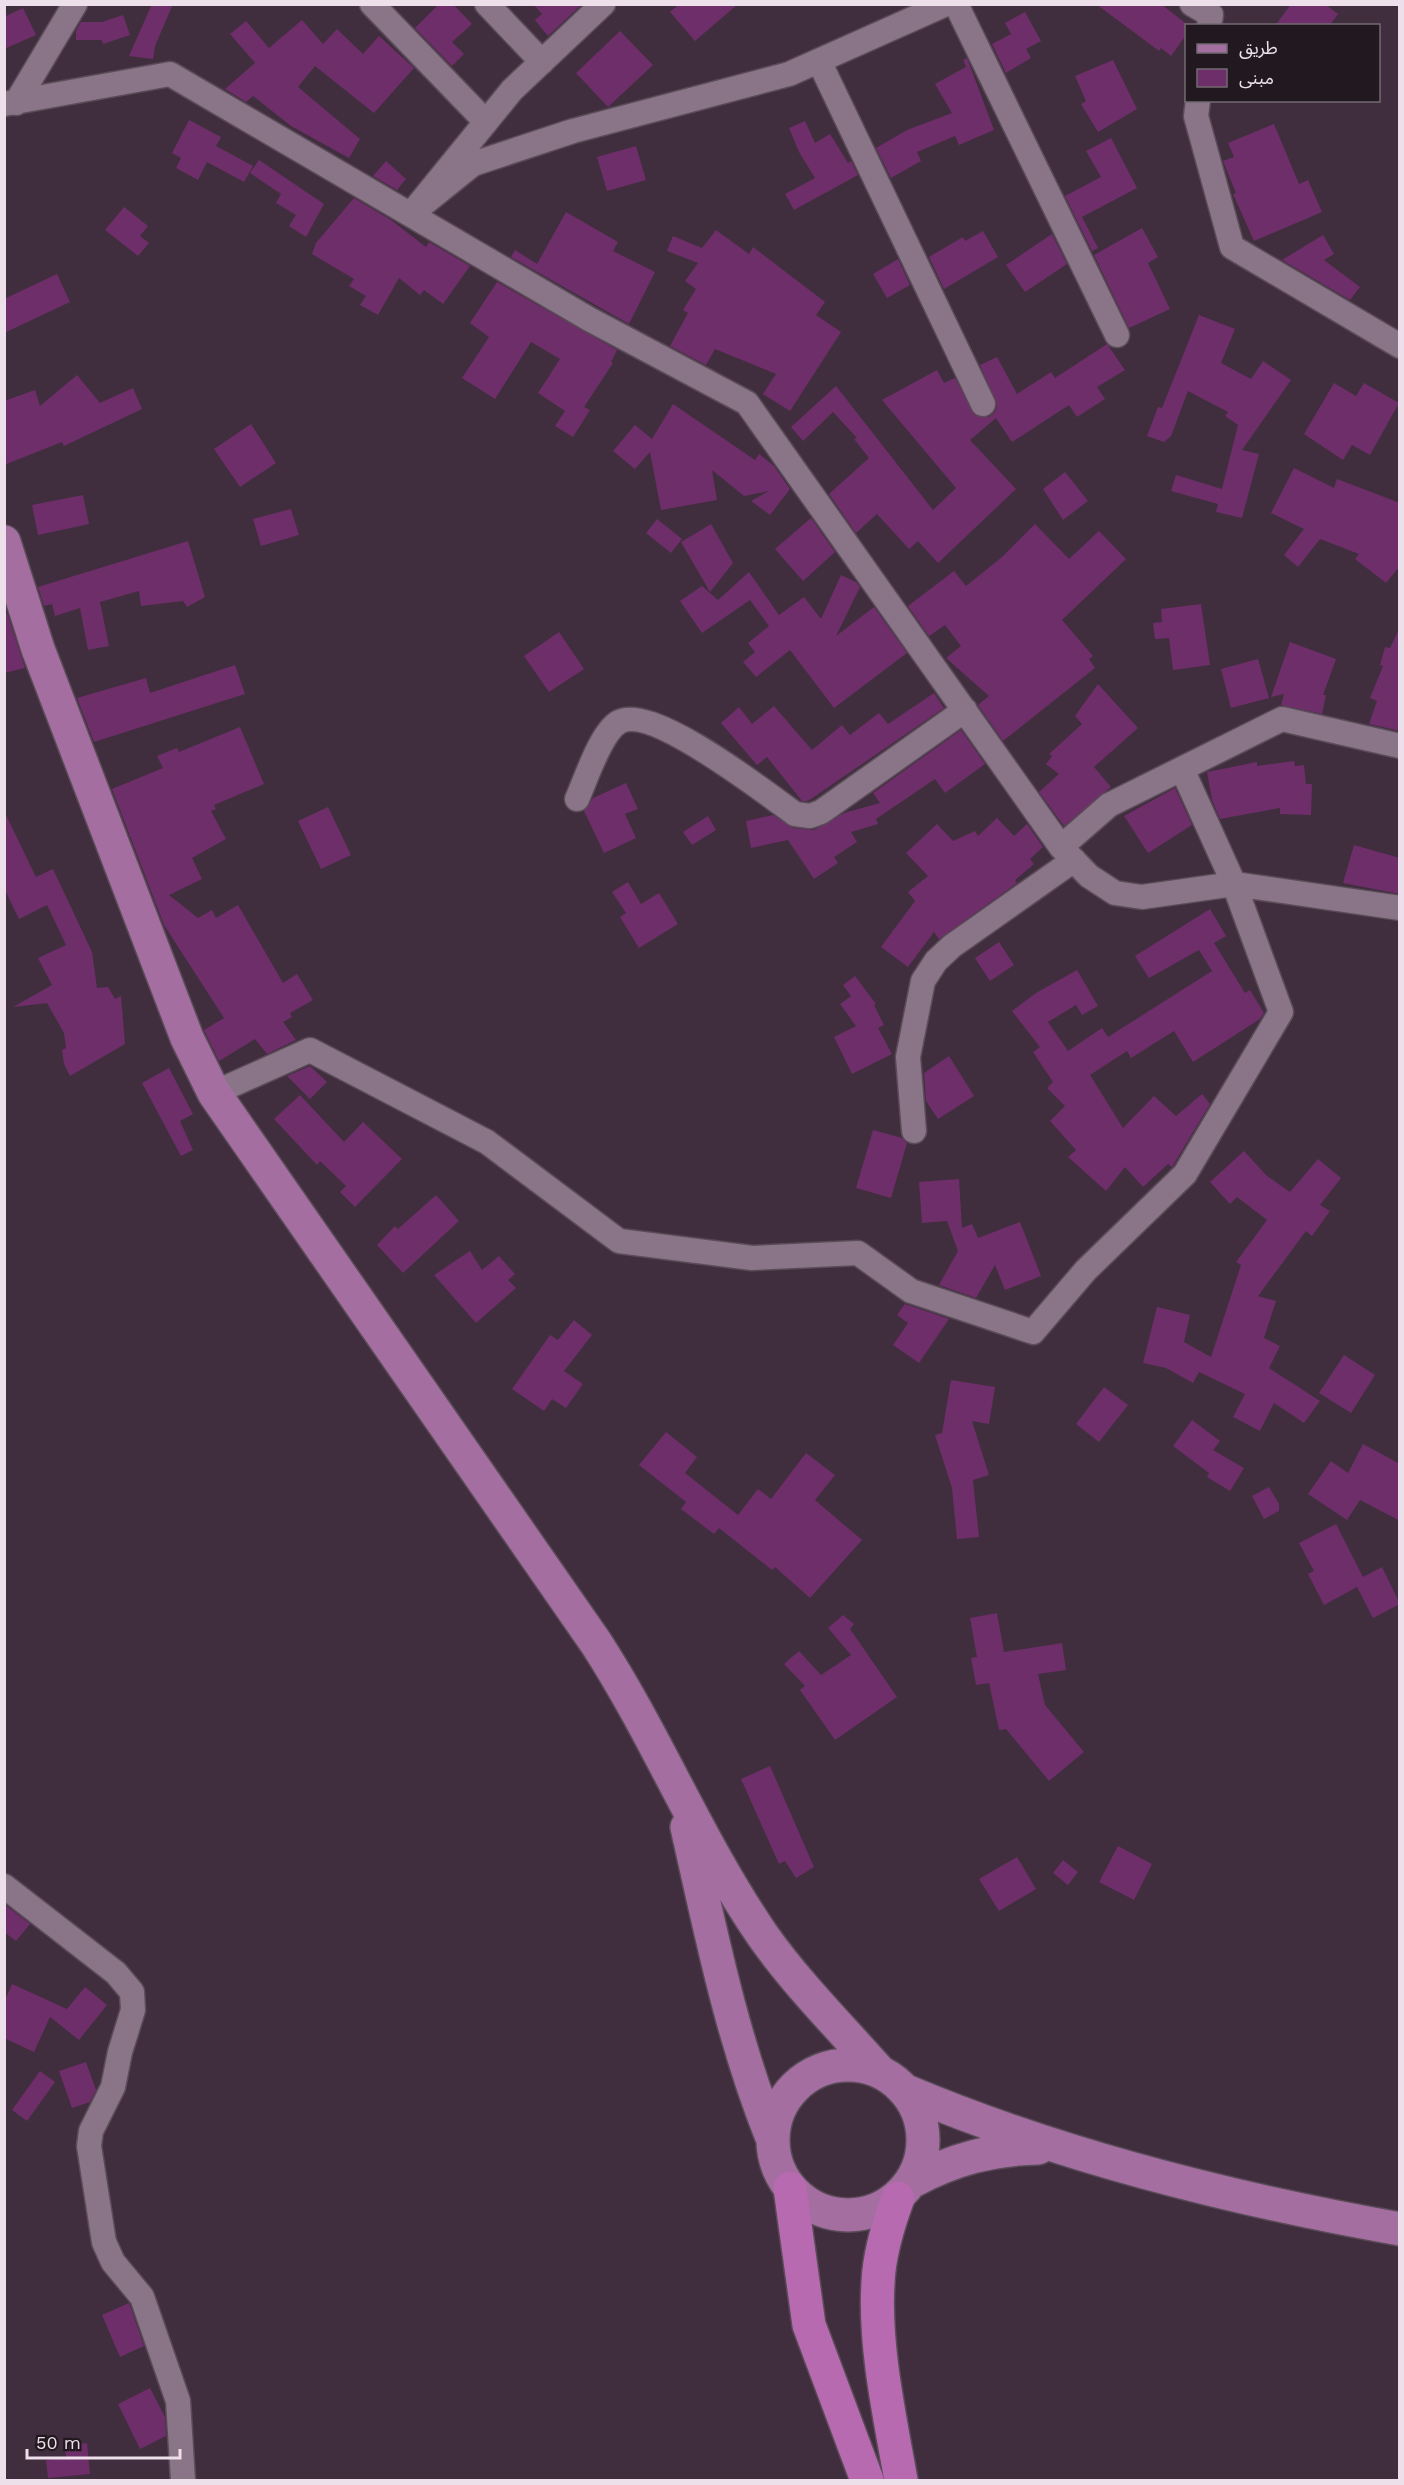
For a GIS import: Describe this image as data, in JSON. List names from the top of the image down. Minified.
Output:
{"legend":["طريق","مبنى"],"scale_bar":"50 m"}
